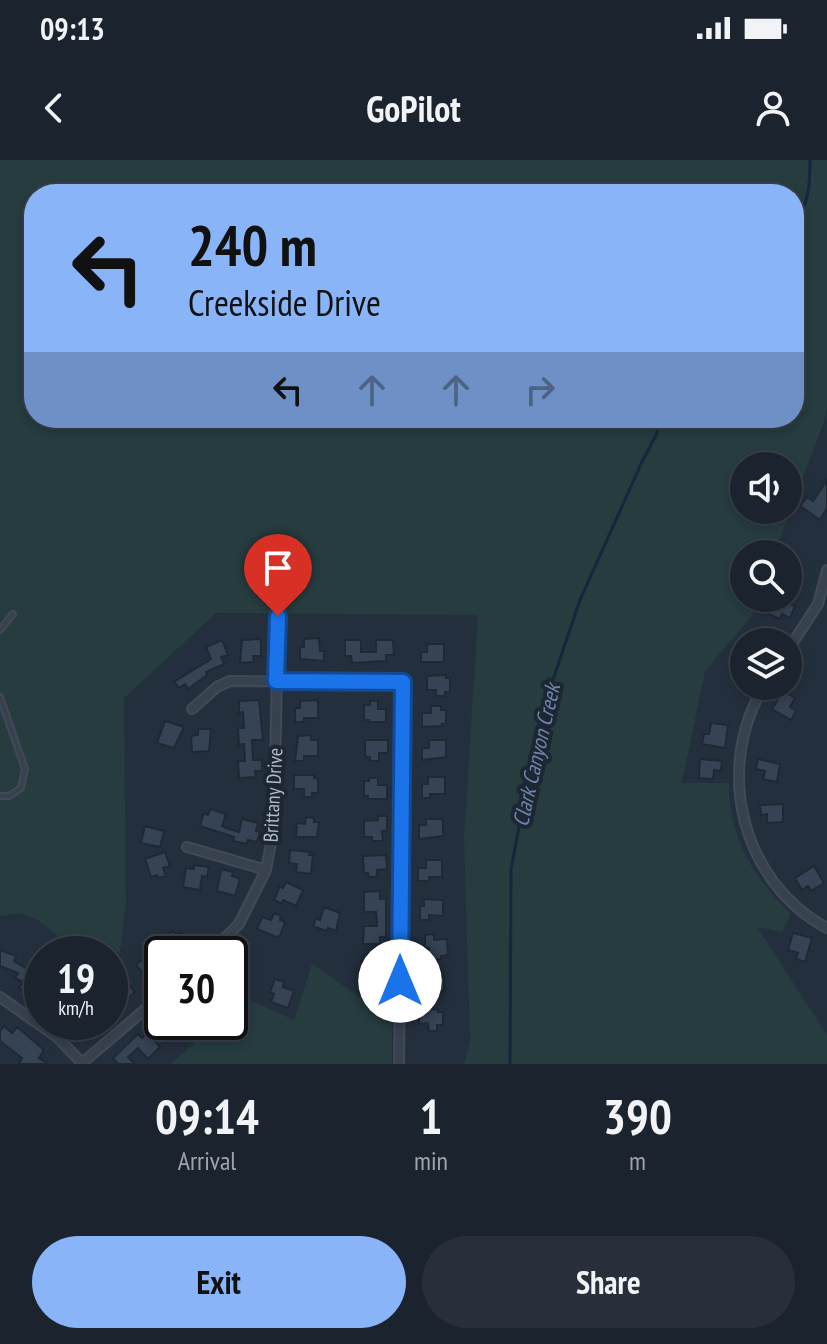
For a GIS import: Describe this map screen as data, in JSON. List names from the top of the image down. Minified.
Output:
{"streets":{"street":["Brittany Drive"]},"water":["Clark Canyon Creek"],"page":{"status":"09:13","header":"GoPilot","turn":["240 m","Creekside Drive"],"speed":"19 km/h","limit":"30","eta":["09:14","Arrival","1","min","390","m"],"buttons":["Exit","Share"]}}
